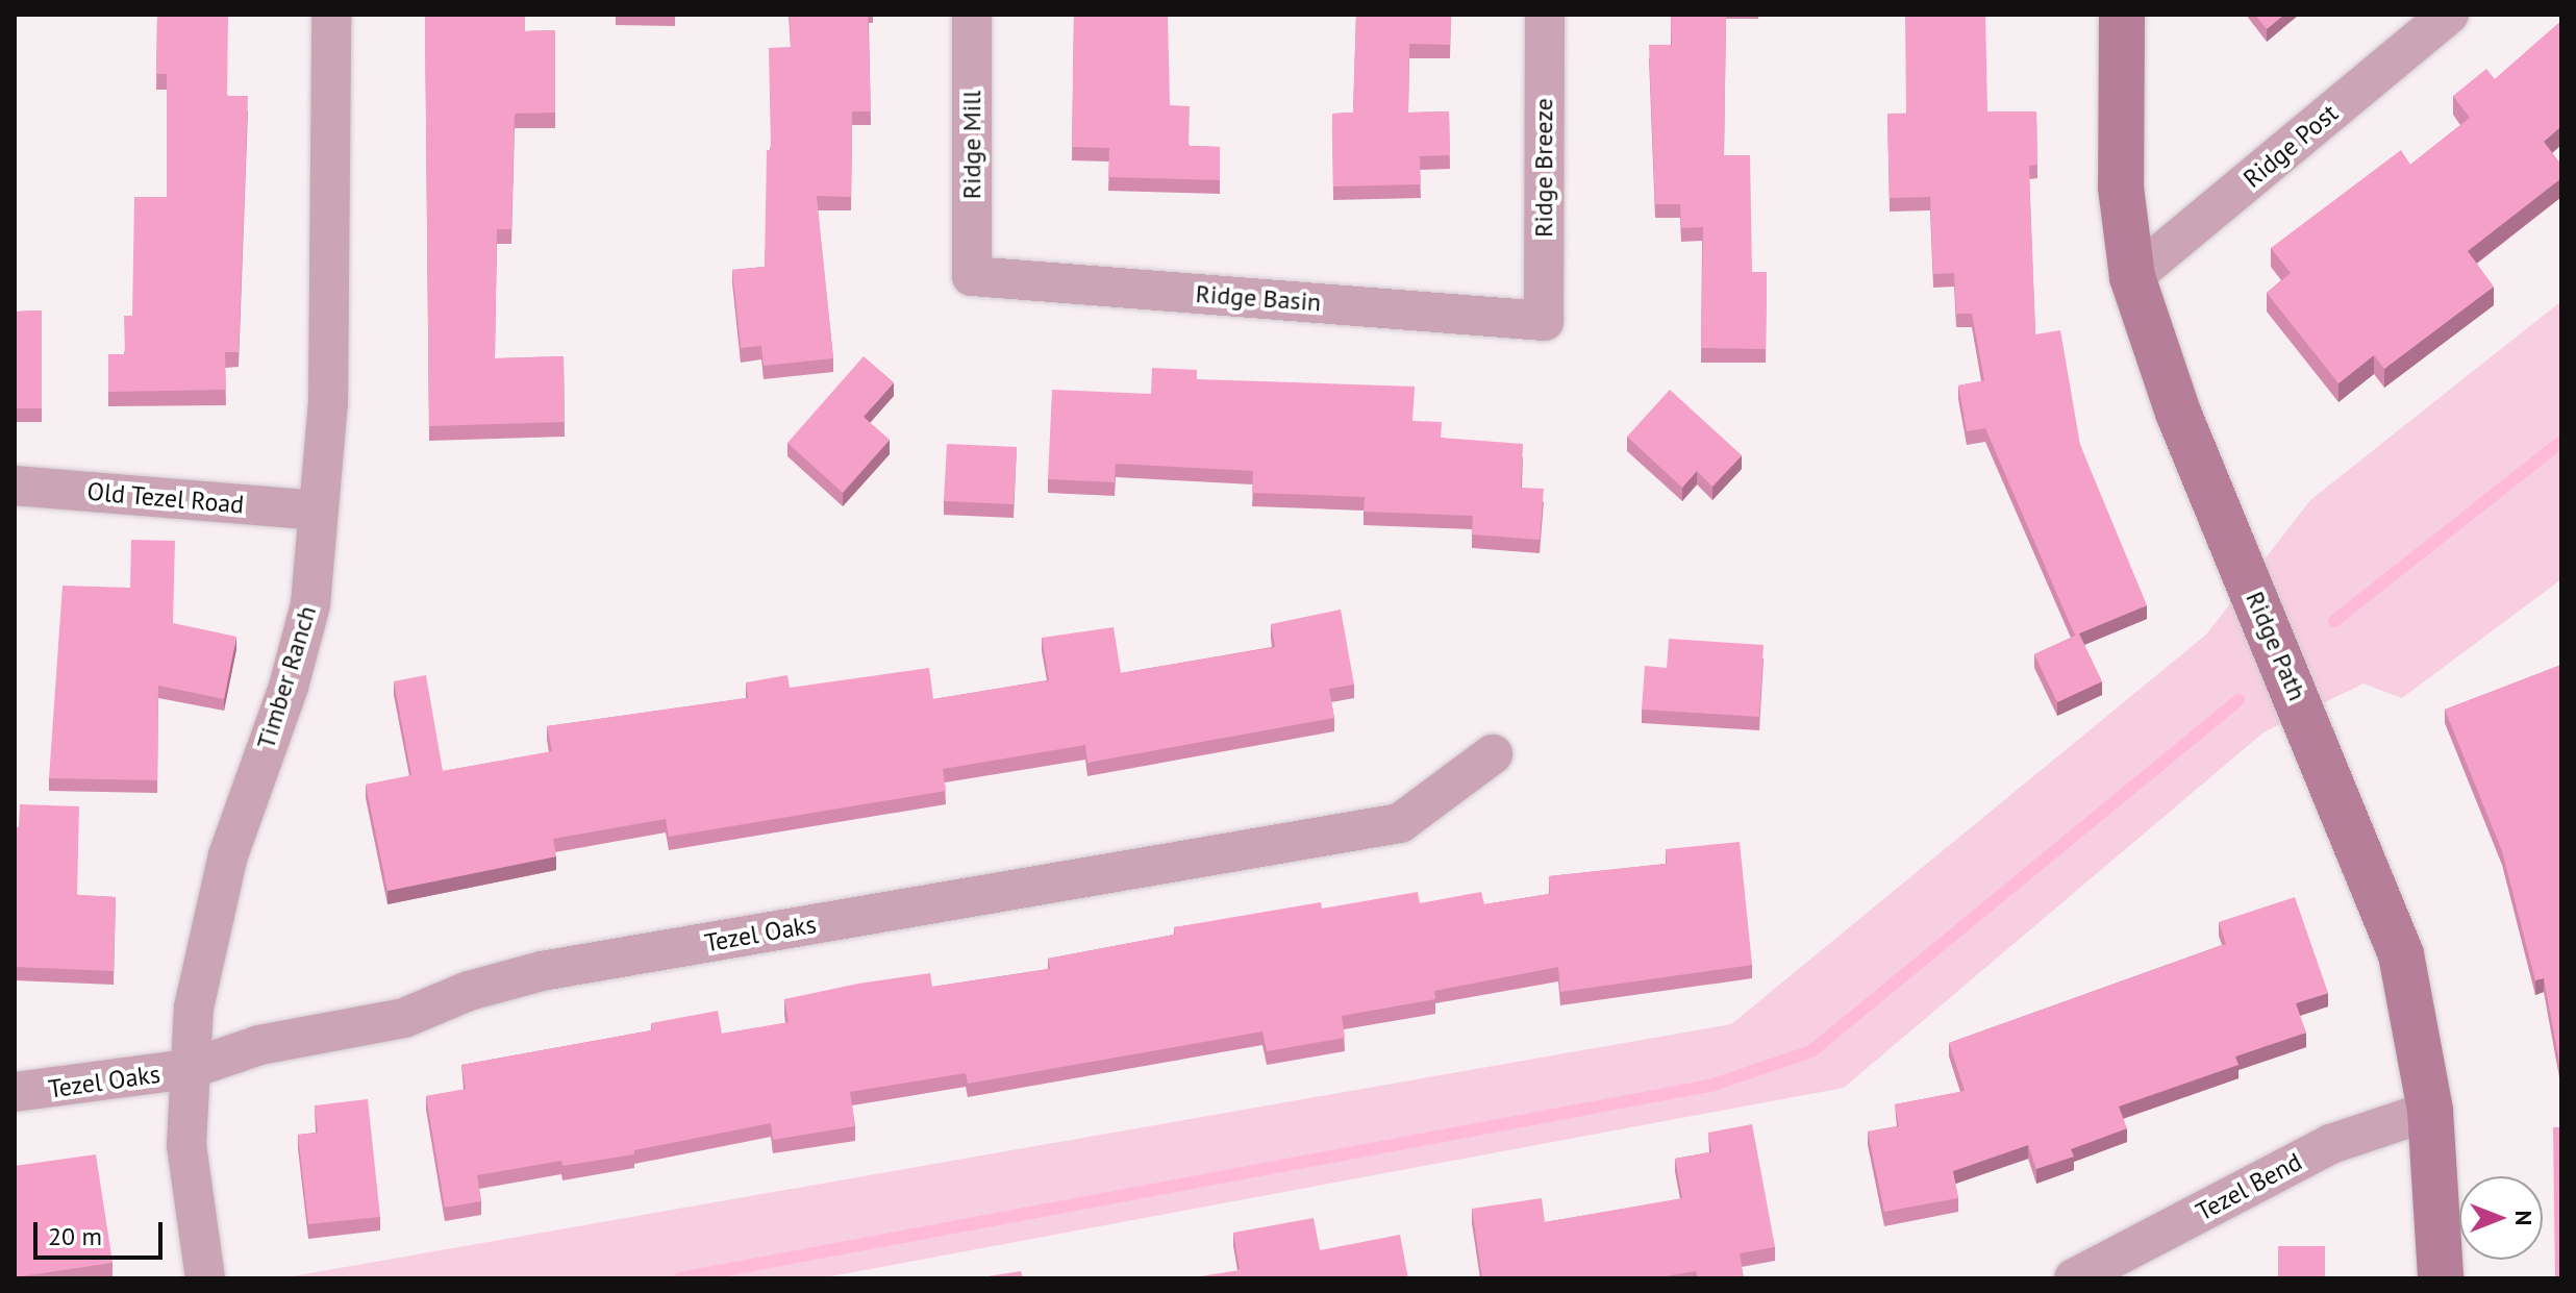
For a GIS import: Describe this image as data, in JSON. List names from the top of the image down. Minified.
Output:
{"streets":{"street":["Ridge Mill","Ridge Post","Ridge Breeze","Ridge Basin","Old Tezel Road","Ridge Path","Timber Ranch","Tezel Oaks","Tezel Bend"]},"crossings":[["Ridge Mill","Ridge Basin"],["Ridge Post","Ridge Path"],["Ridge Breeze","Ridge Basin"],["Old Tezel Road","Timber Ranch"],["Ridge Path","Tezel Bend"],["Timber Ranch","Tezel Oaks"]],"scale_bar":"20 m","north":"right"}
